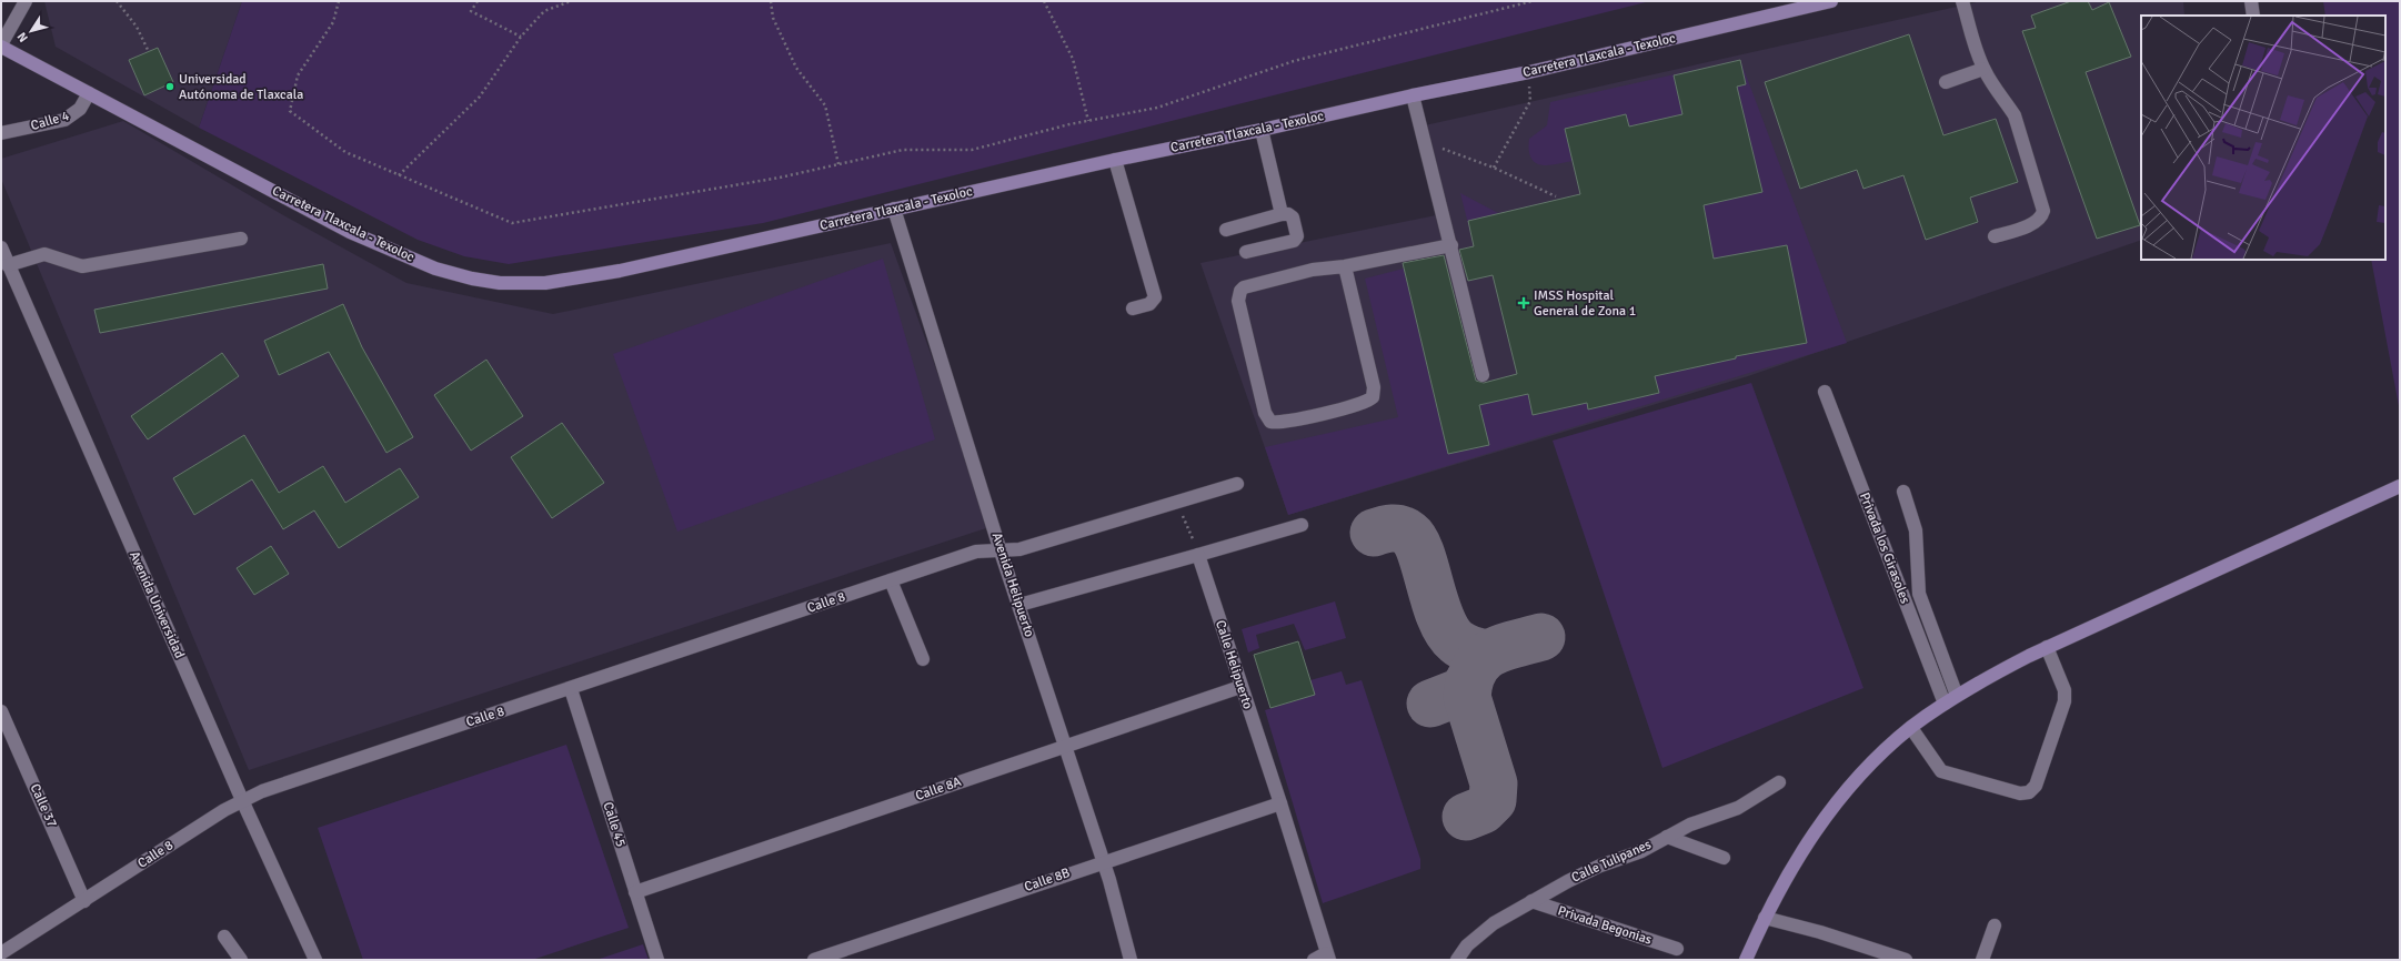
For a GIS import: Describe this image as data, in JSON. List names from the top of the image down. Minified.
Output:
{"streets":{"main road":["Carretera Tlaxcala - Texoloc"],"street":["Calle 4","Privada los Girasoles","Avenida Helipuerto","Calle 8","Avenida Universidad","Calle Helipuerto","Calle 8A","Calle 37","Calle 45","Calle Tulipanes","Calle 8B","Privada Begonias"]},"crossings":[["Carretera Tlaxcala - Texoloc","Calle 4"],["Carretera Tlaxcala - Texoloc","Avenida Helipuerto"],["Avenida Helipuerto","Calle 8"],["Avenida Helipuerto","Calle 8A"],["Avenida Helipuerto","Calle 8B"],["Calle 8","Avenida Universidad"],["Calle 8","Calle 37"],["Calle 8","Calle 45"],["Calle Helipuerto","Calle 8A"],["Calle Helipuerto","Calle 8B"],["Calle 8A","Calle 45"],["Calle Tulipanes","Privada Begonias"]],"places":{"other":["Universidad Autónoma de Tlaxcala"],"health":["IMSS Hospital General de Zona 1"]},"north":"bottom left"}
